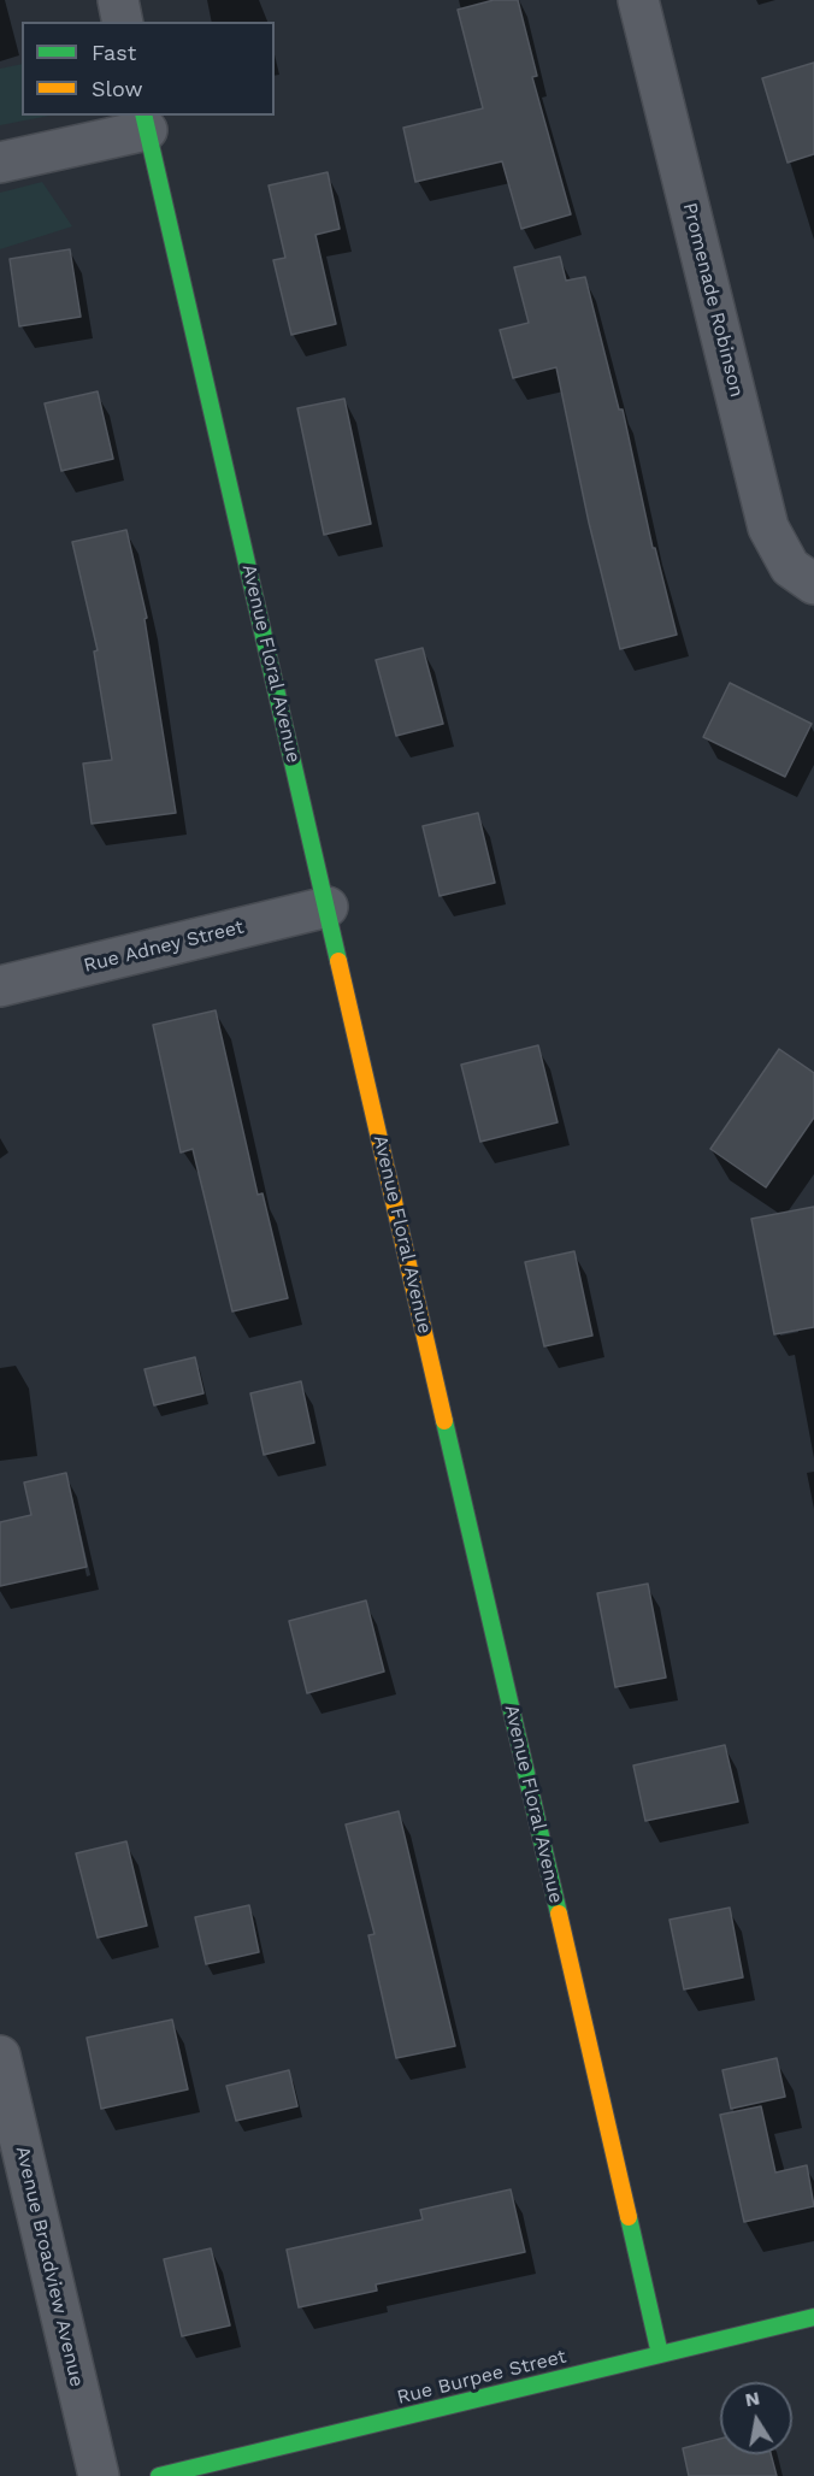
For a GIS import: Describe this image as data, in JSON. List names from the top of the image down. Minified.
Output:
{"streets":{"street":["Promenade Robinson","Avenue Floral Avenue","Rue Adney Street","Avenue Broadview Avenue","Rue Burpee Street"]},"crossings":[["Avenue Floral Avenue","Rue Adney Street"],["Avenue Floral Avenue","Rue Burpee Street"]],"legend":["Fast","Slow"],"north":"top"}
